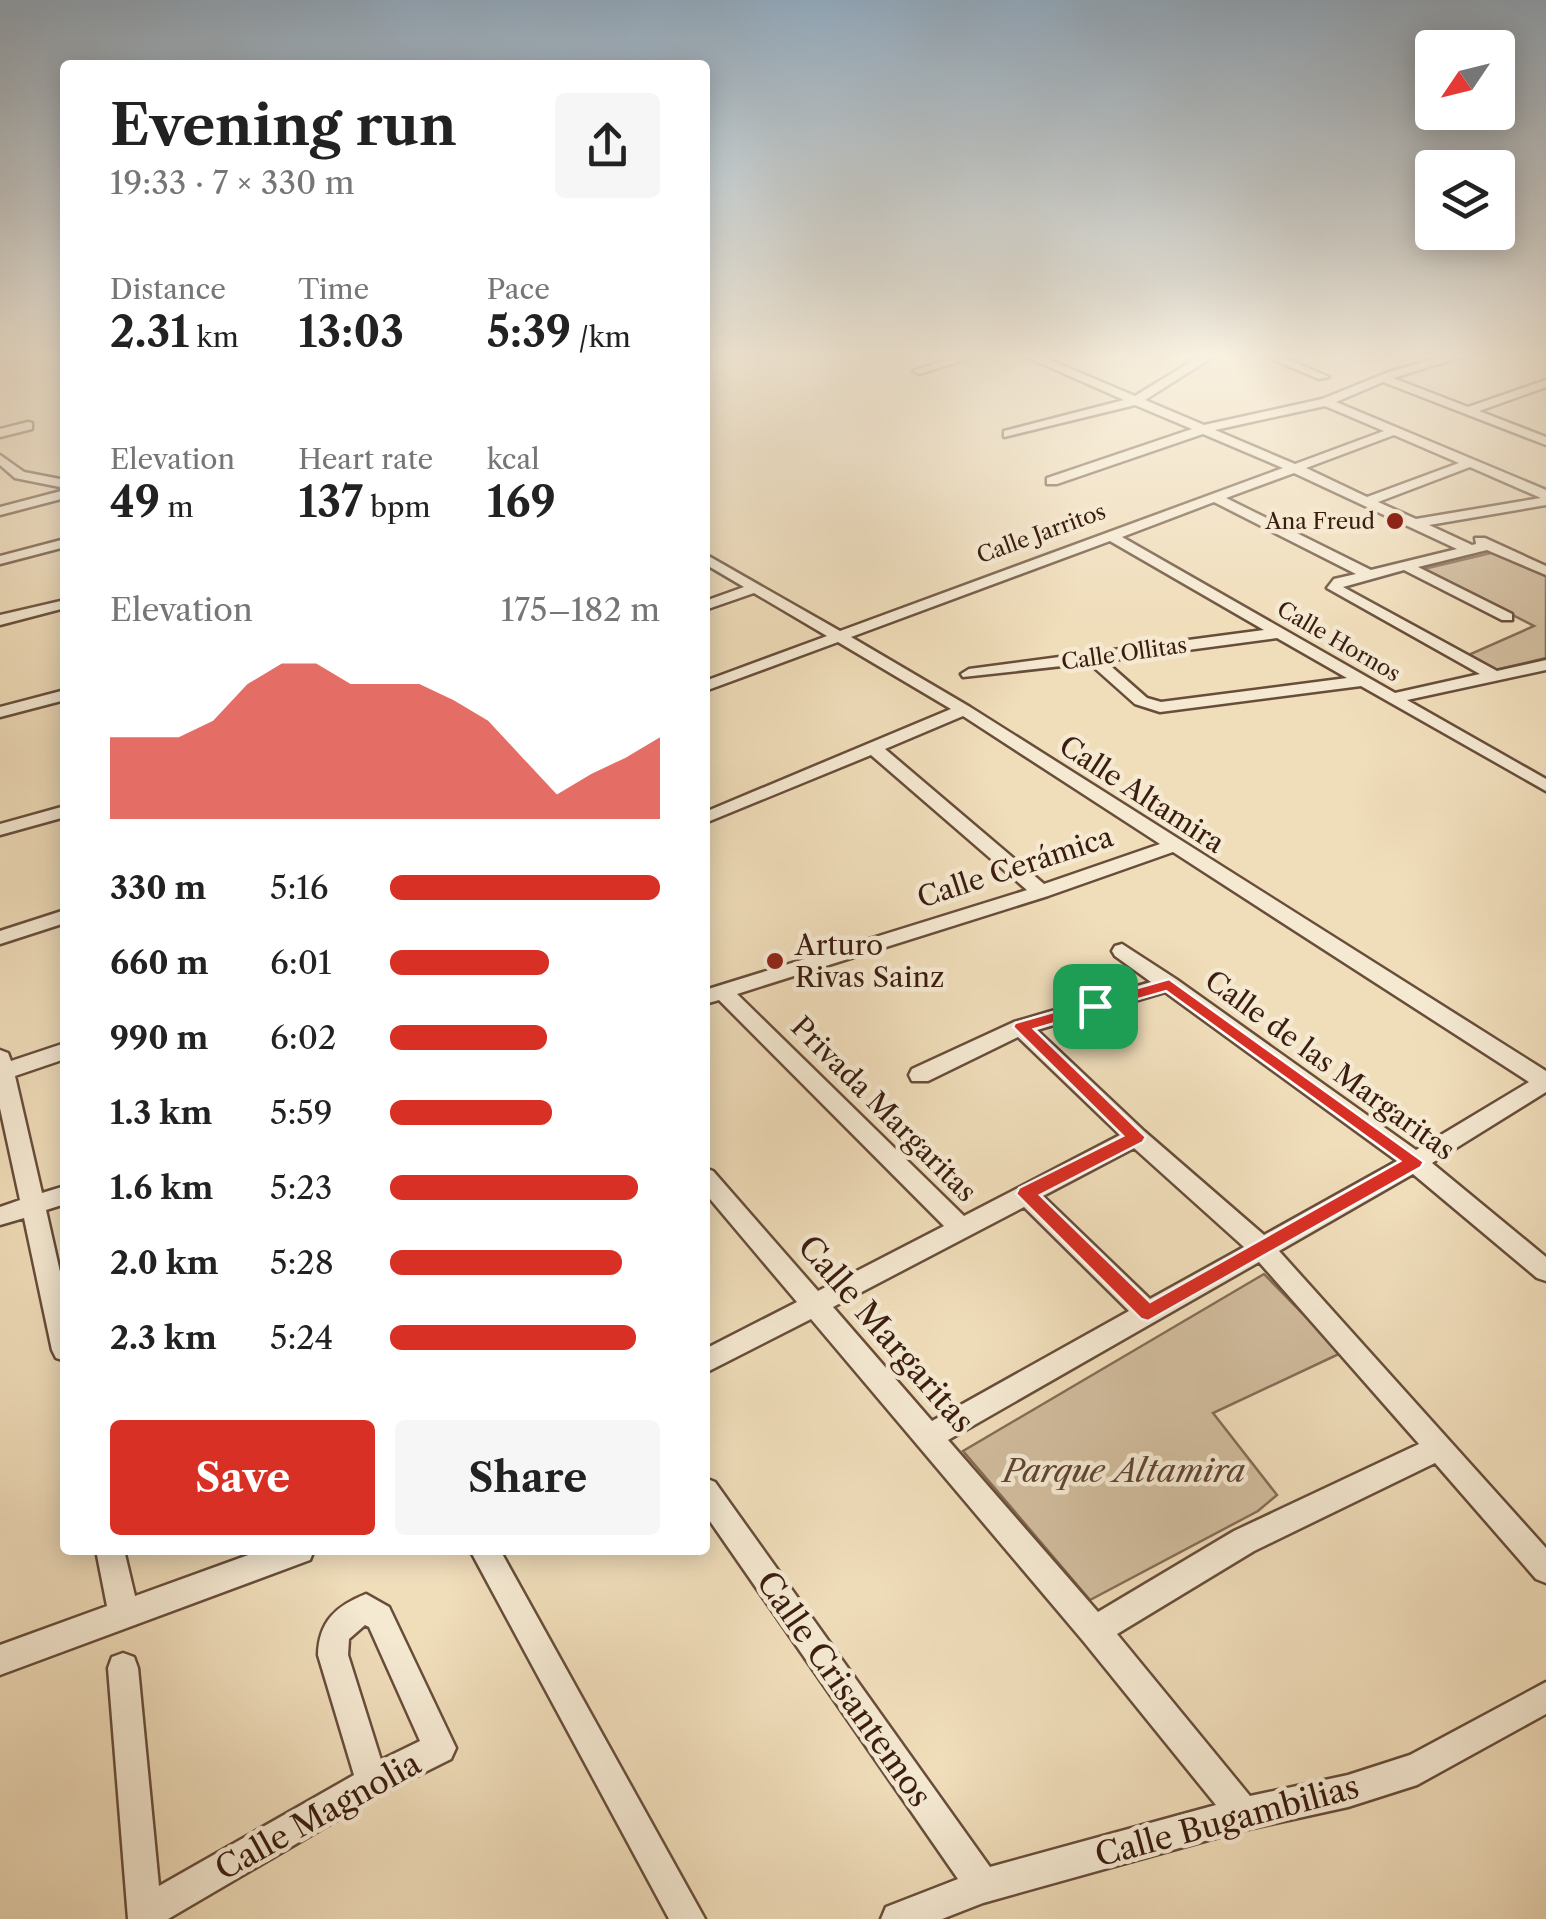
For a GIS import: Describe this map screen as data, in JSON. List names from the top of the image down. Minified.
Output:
{"streets":{"street":["Calle Jarritos","Calle Hornos","Calle Ollitas","Calle Altamira","Calle Cerámica","Calle de las Margaritas","Privada Margaritas","Calle Margaritas","Calle Crisantemos","Calle Magnolia","Calle Bugambilias"]},"crossings":[["Calle Jarritos","Calle Hornos"],["Calle Jarritos","Calle Altamira"],["Calle Hornos","Calle Ollitas"],["Calle Altamira","Calle Cerámica"],["Calle Cerámica","Privada Margaritas"],["Calle Margaritas","Calle Bugambilias"],["Calle Crisantemos","Calle Bugambilias"]],"parks":["Parque Altamira"],"places":["Ana Freud","Arturo Rivas Sainz"],"north":"bottom left","page":{"heading":["Evening run","19:33 · 7 × 330 m"],"stats":[["Distance","2.31 km"],["Time","13:03"],["Pace","5:39 /km"],["Elevation","49 m"],["Heart rate","137 bpm"],["kcal","169"]],"chart":["Elevation","175–182 m"],"list":[{"name":"330 m","note":"5:16"},{"name":"660 m","note":"6:01"},{"name":"990 m","note":"6:02"},{"name":"1.3 km","note":"5:59"},{"name":"1.6 km","note":"5:23"},{"name":"2.0 km","note":"5:28"},{"name":"2.3 km","note":"5:24"}],"buttons":["Save","Share"]}}
